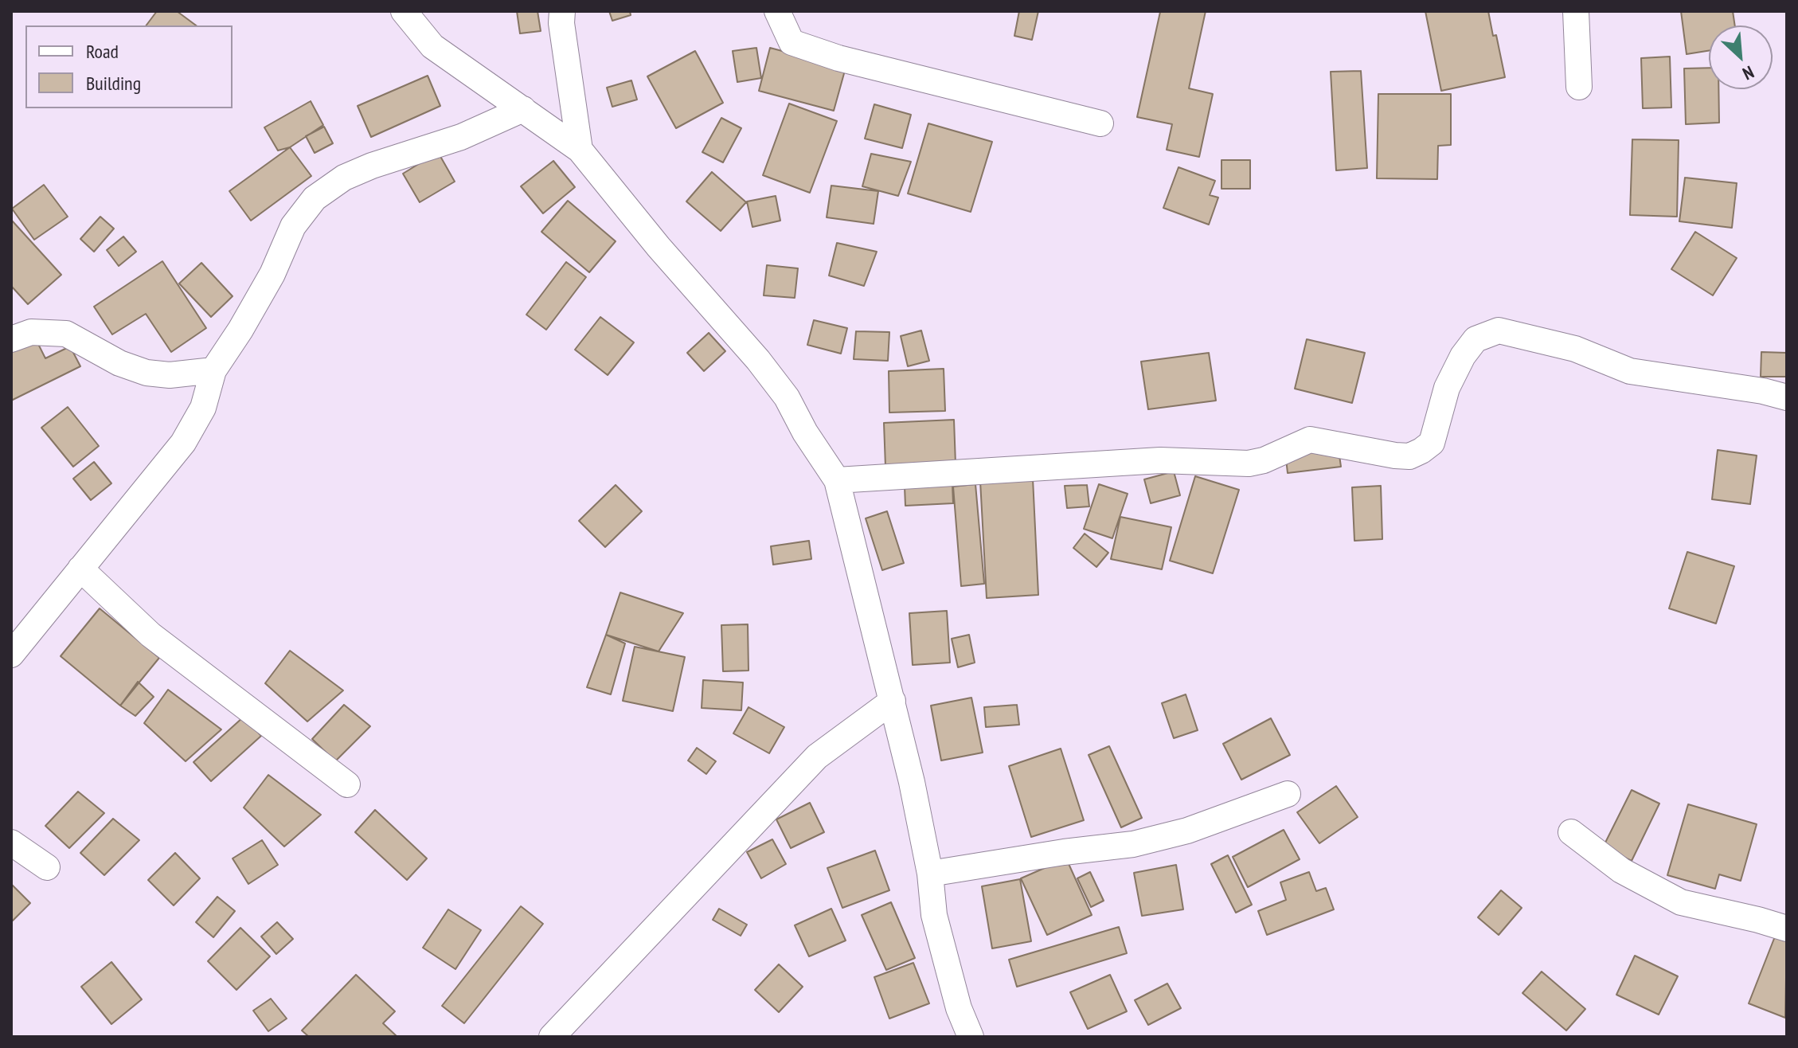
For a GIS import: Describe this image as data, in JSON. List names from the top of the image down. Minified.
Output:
{"legend":["Road","Building"],"north":"bottom right"}
